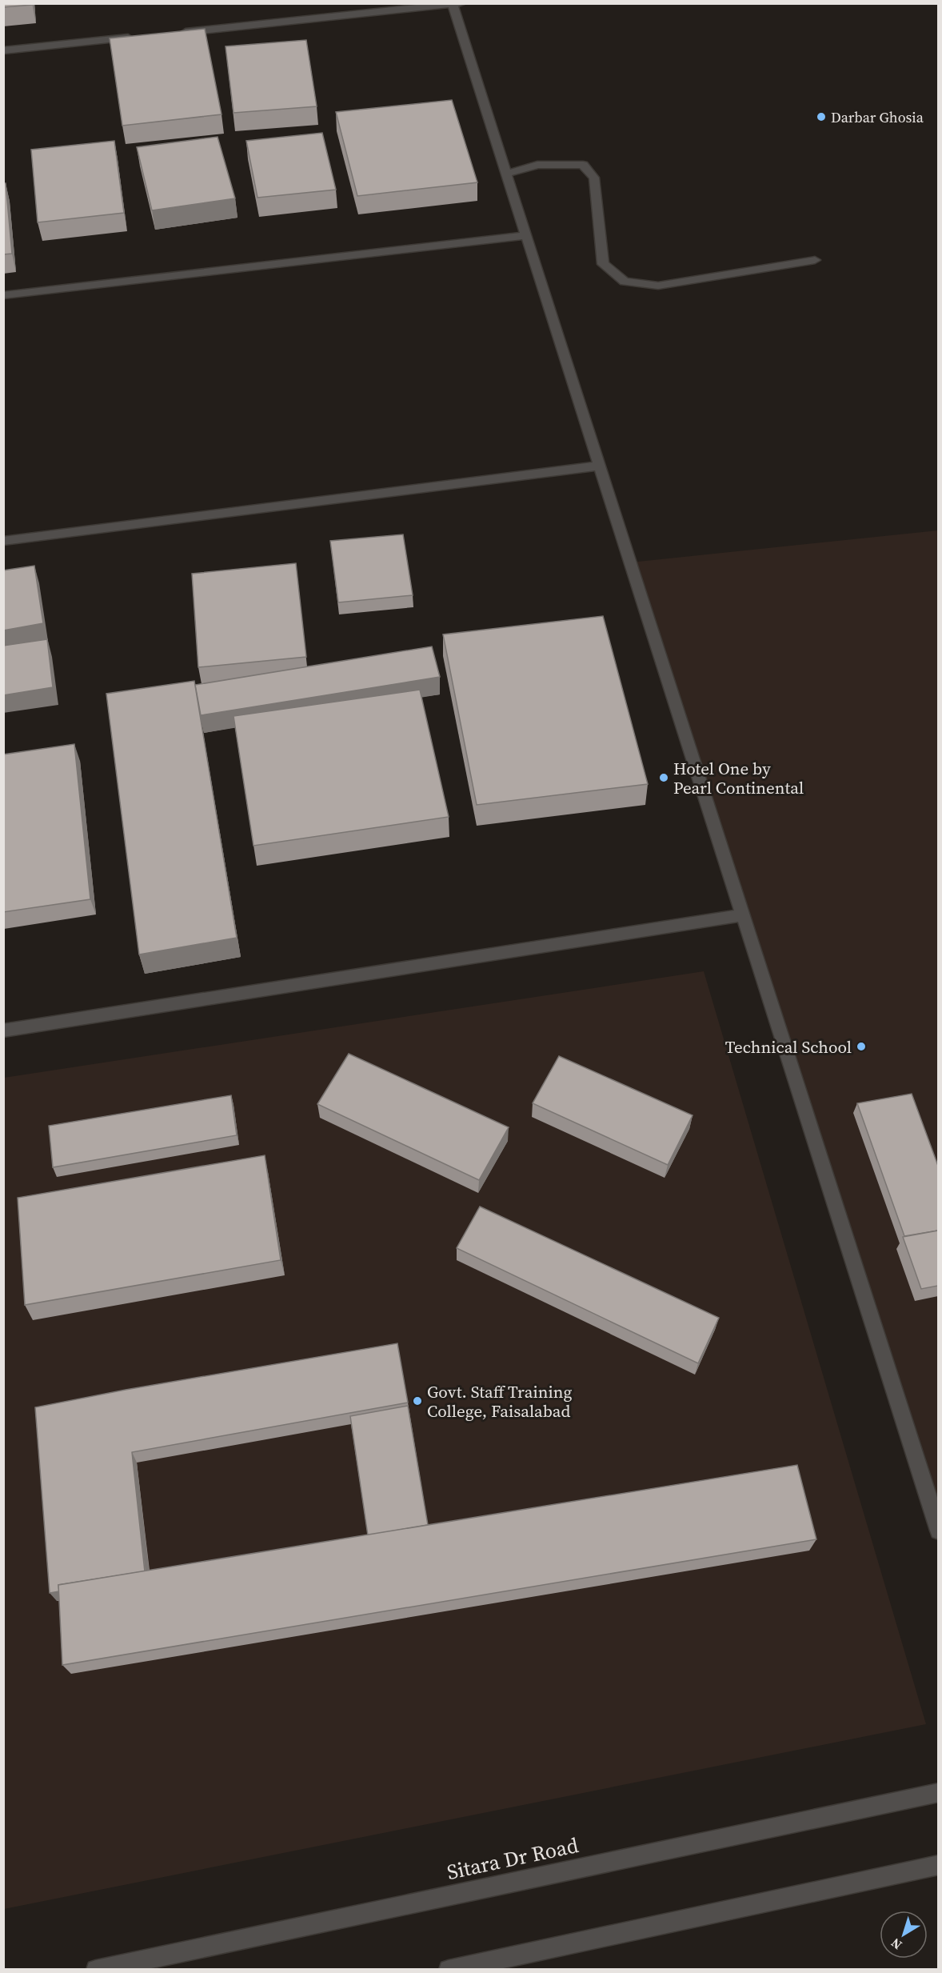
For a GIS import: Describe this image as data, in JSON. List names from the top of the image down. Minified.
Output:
{"streets":{"street":["Sitara Dr Road"]},"places":["Darbar Ghosia","Hotel One by Pearl Continental","Technical School","Govt. Staff Training College, Faisalabad"],"north":"bottom left"}
